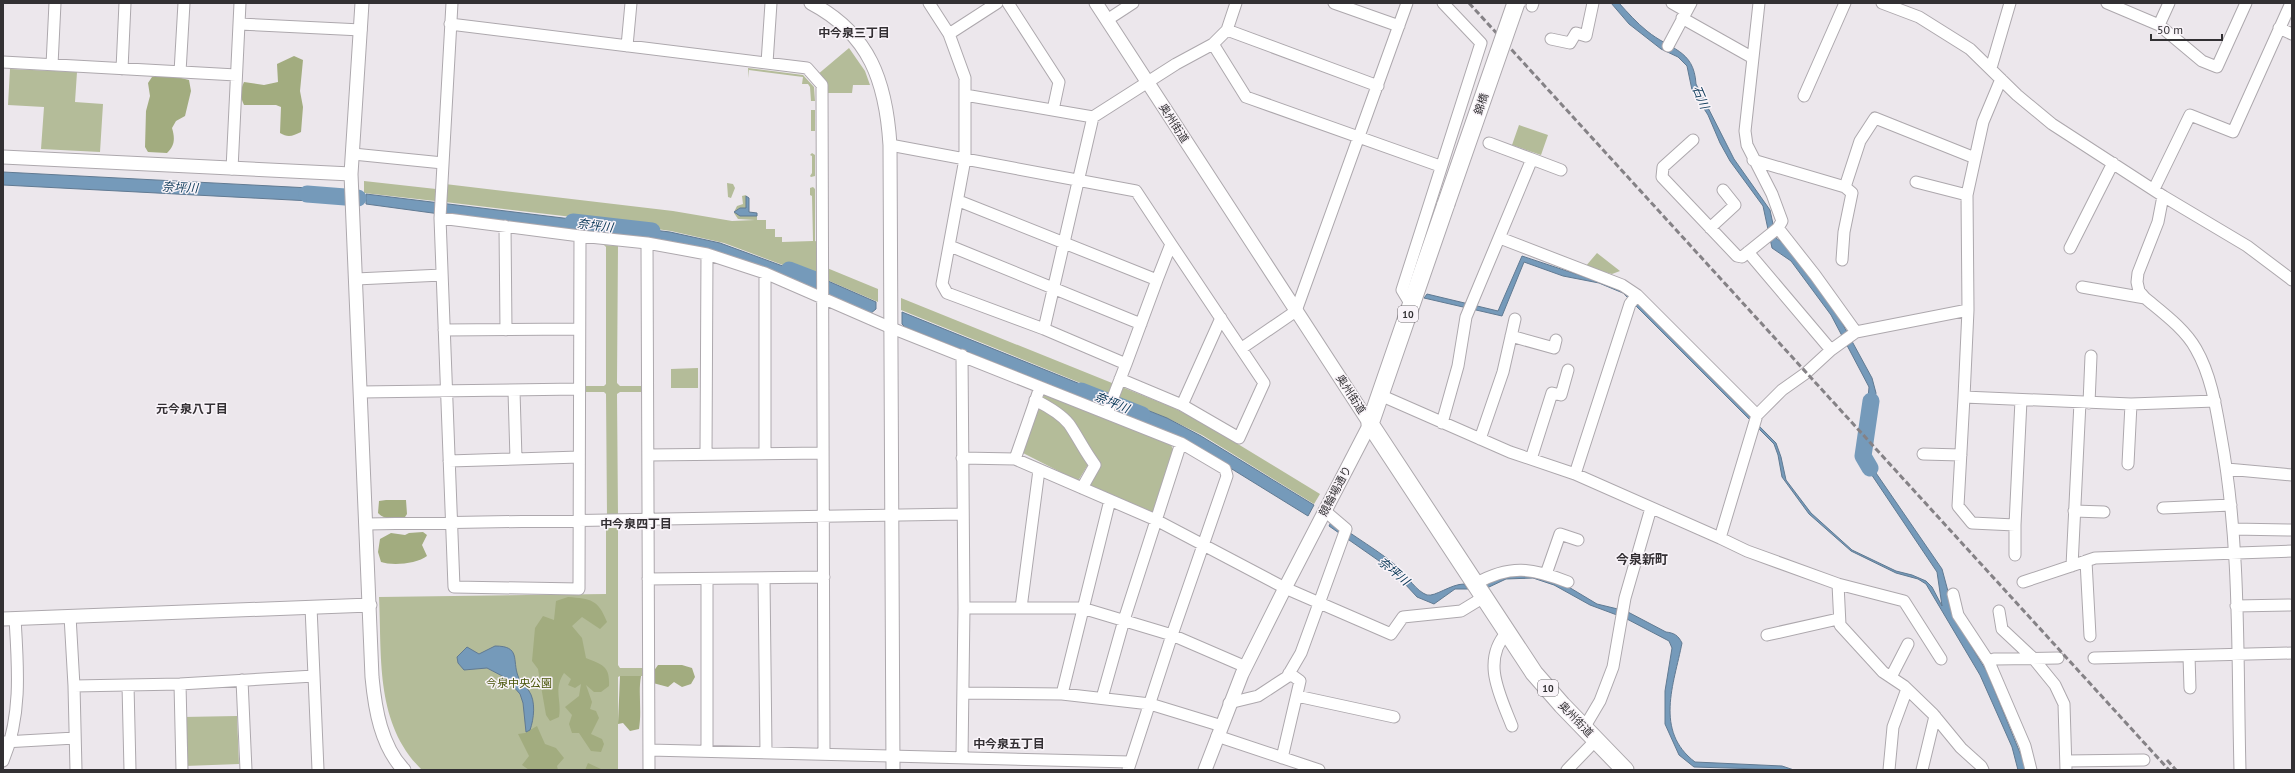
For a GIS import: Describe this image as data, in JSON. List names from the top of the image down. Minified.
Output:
{"streets":{"main road":["錦橋","奥州街道","10","競輪場通り"]},"crossings":[["錦橋","競輪場通り"],["奥州街道","競輪場通り"]],"districts":["中今泉三丁目","元今泉八丁目","中今泉四丁目","今泉新町","中今泉五丁目"],"water":["石川","奈坪川"],"parks":["今泉中央公園"],"scale_bar":"50 m"}
